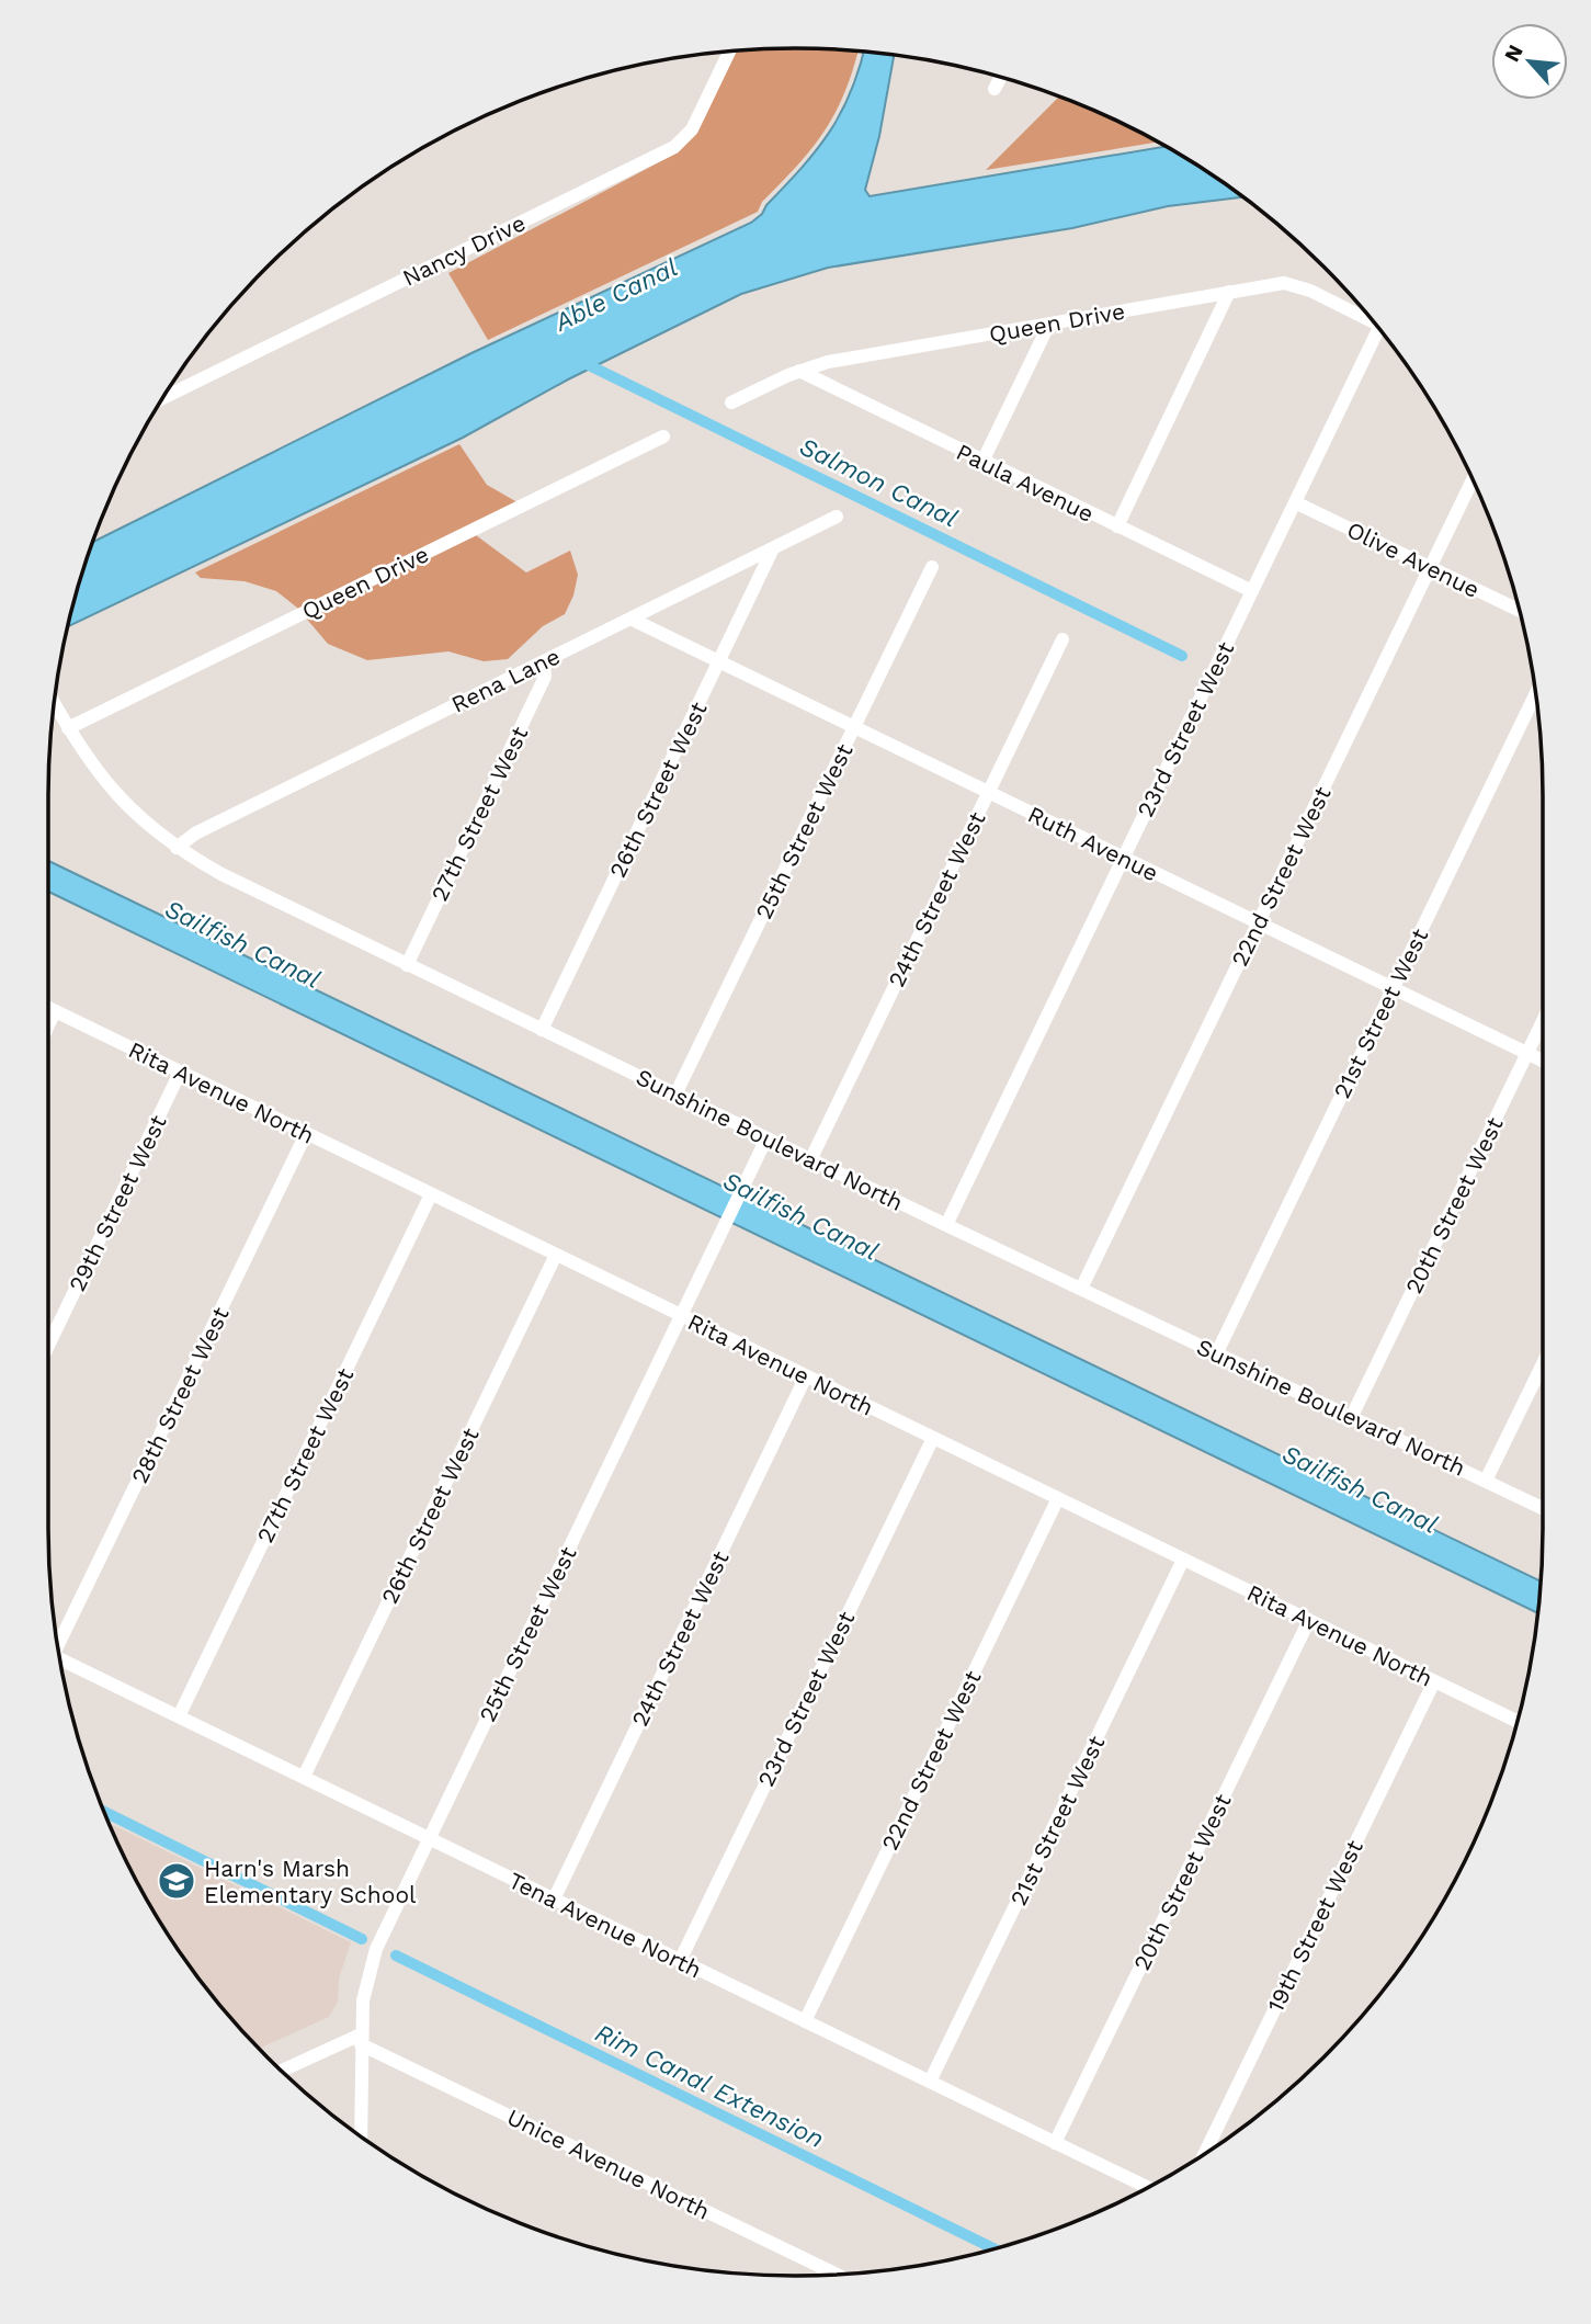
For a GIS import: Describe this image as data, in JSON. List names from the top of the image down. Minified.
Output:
{"streets":{"street":["Nancy Drive","Queen Drive","Paula Avenue","Olive Avenue","Rena Lane","23rd Street West","26th Street West","27th Street West","25th Street West","Ruth Avenue","22nd Street West","24th Street West","21st Street West","Rita Avenue North","Sunshine Boulevard North","29th Street West","20th Street West","28th Street West","Tena Avenue North","19th Street West","Unice Avenue North"]},"crossings":[["Queen Drive","Paula Avenue"],["Queen Drive","Sunshine Boulevard North"],["Paula Avenue","23rd Street West"],["Olive Avenue","23rd Street West"],["Olive Avenue","22nd Street West"],["Rena Lane","26th Street West"],["Rena Lane","27th Street West"],["Rena Lane","Ruth Avenue"],["Rena Lane","Sunshine Boulevard North"],["23rd Street West","Ruth Avenue"],["23rd Street West","Rita Avenue North"],["23rd Street West","Sunshine Boulevard North"],["23rd Street West","Tena Avenue North"],["26th Street West","Ruth Avenue"],["26th Street West","Rita Avenue North"],["26th Street West","Sunshine Boulevard North"],["26th Street West","Tena Avenue North"],["27th Street West","Rita Avenue North"],["27th Street West","Sunshine Boulevard North"],["27th Street West","Tena Avenue North"],["25th Street West","Ruth Avenue"],["25th Street West","Rita Avenue North"],["25th Street West","Sunshine Boulevard North"],["25th Street West","Tena Avenue North"],["25th Street West","Unice Avenue North"],["Ruth Avenue","22nd Street West"],["Ruth Avenue","24th Street West"],["Ruth Avenue","21st Street West"],["Ruth Avenue","20th Street West"],["22nd Street West","Rita Avenue North"],["22nd Street West","Sunshine Boulevard North"],["22nd Street West","Tena Avenue North"],["24th Street West","Rita Avenue North"],["24th Street West","Sunshine Boulevard North"],["24th Street West","Tena Avenue North"],["21st Street West","Rita Avenue North"],["21st Street West","Sunshine Boulevard North"],["21st Street West","Tena Avenue North"],["Rita Avenue North","29th Street West"],["Rita Avenue North","20th Street West"],["Rita Avenue North","28th Street West"],["Rita Avenue North","19th Street West"],["Sunshine Boulevard North","20th Street West"],["20th Street West","Tena Avenue North"]],"water":["Able Canal","Salmon Canal","Sailfish Canal","Rim Canal Extension"],"places":{"school or university":["Harn's Marsh Elementary School"]},"north":"top left"}
